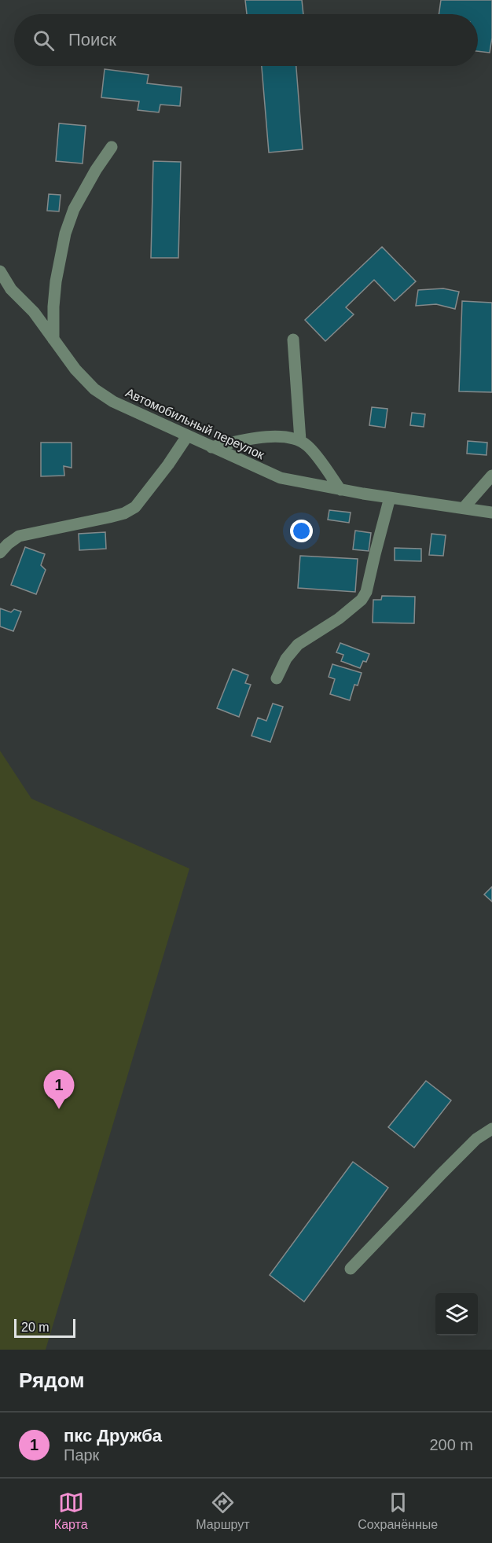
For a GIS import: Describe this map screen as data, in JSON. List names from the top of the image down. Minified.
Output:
{"streets":{"lane":["Автомобильный переулок"]},"scale_bar":"20 m","page":{"search":"Поиск","pins":"1","scale":"20 m","heading":"Рядом","list":[{"mark":"1","name":"пкс Дружба","note":"Парк","value":"200 m"}],"nav":["Карта","Маршрут","Сохранённые"]}}
